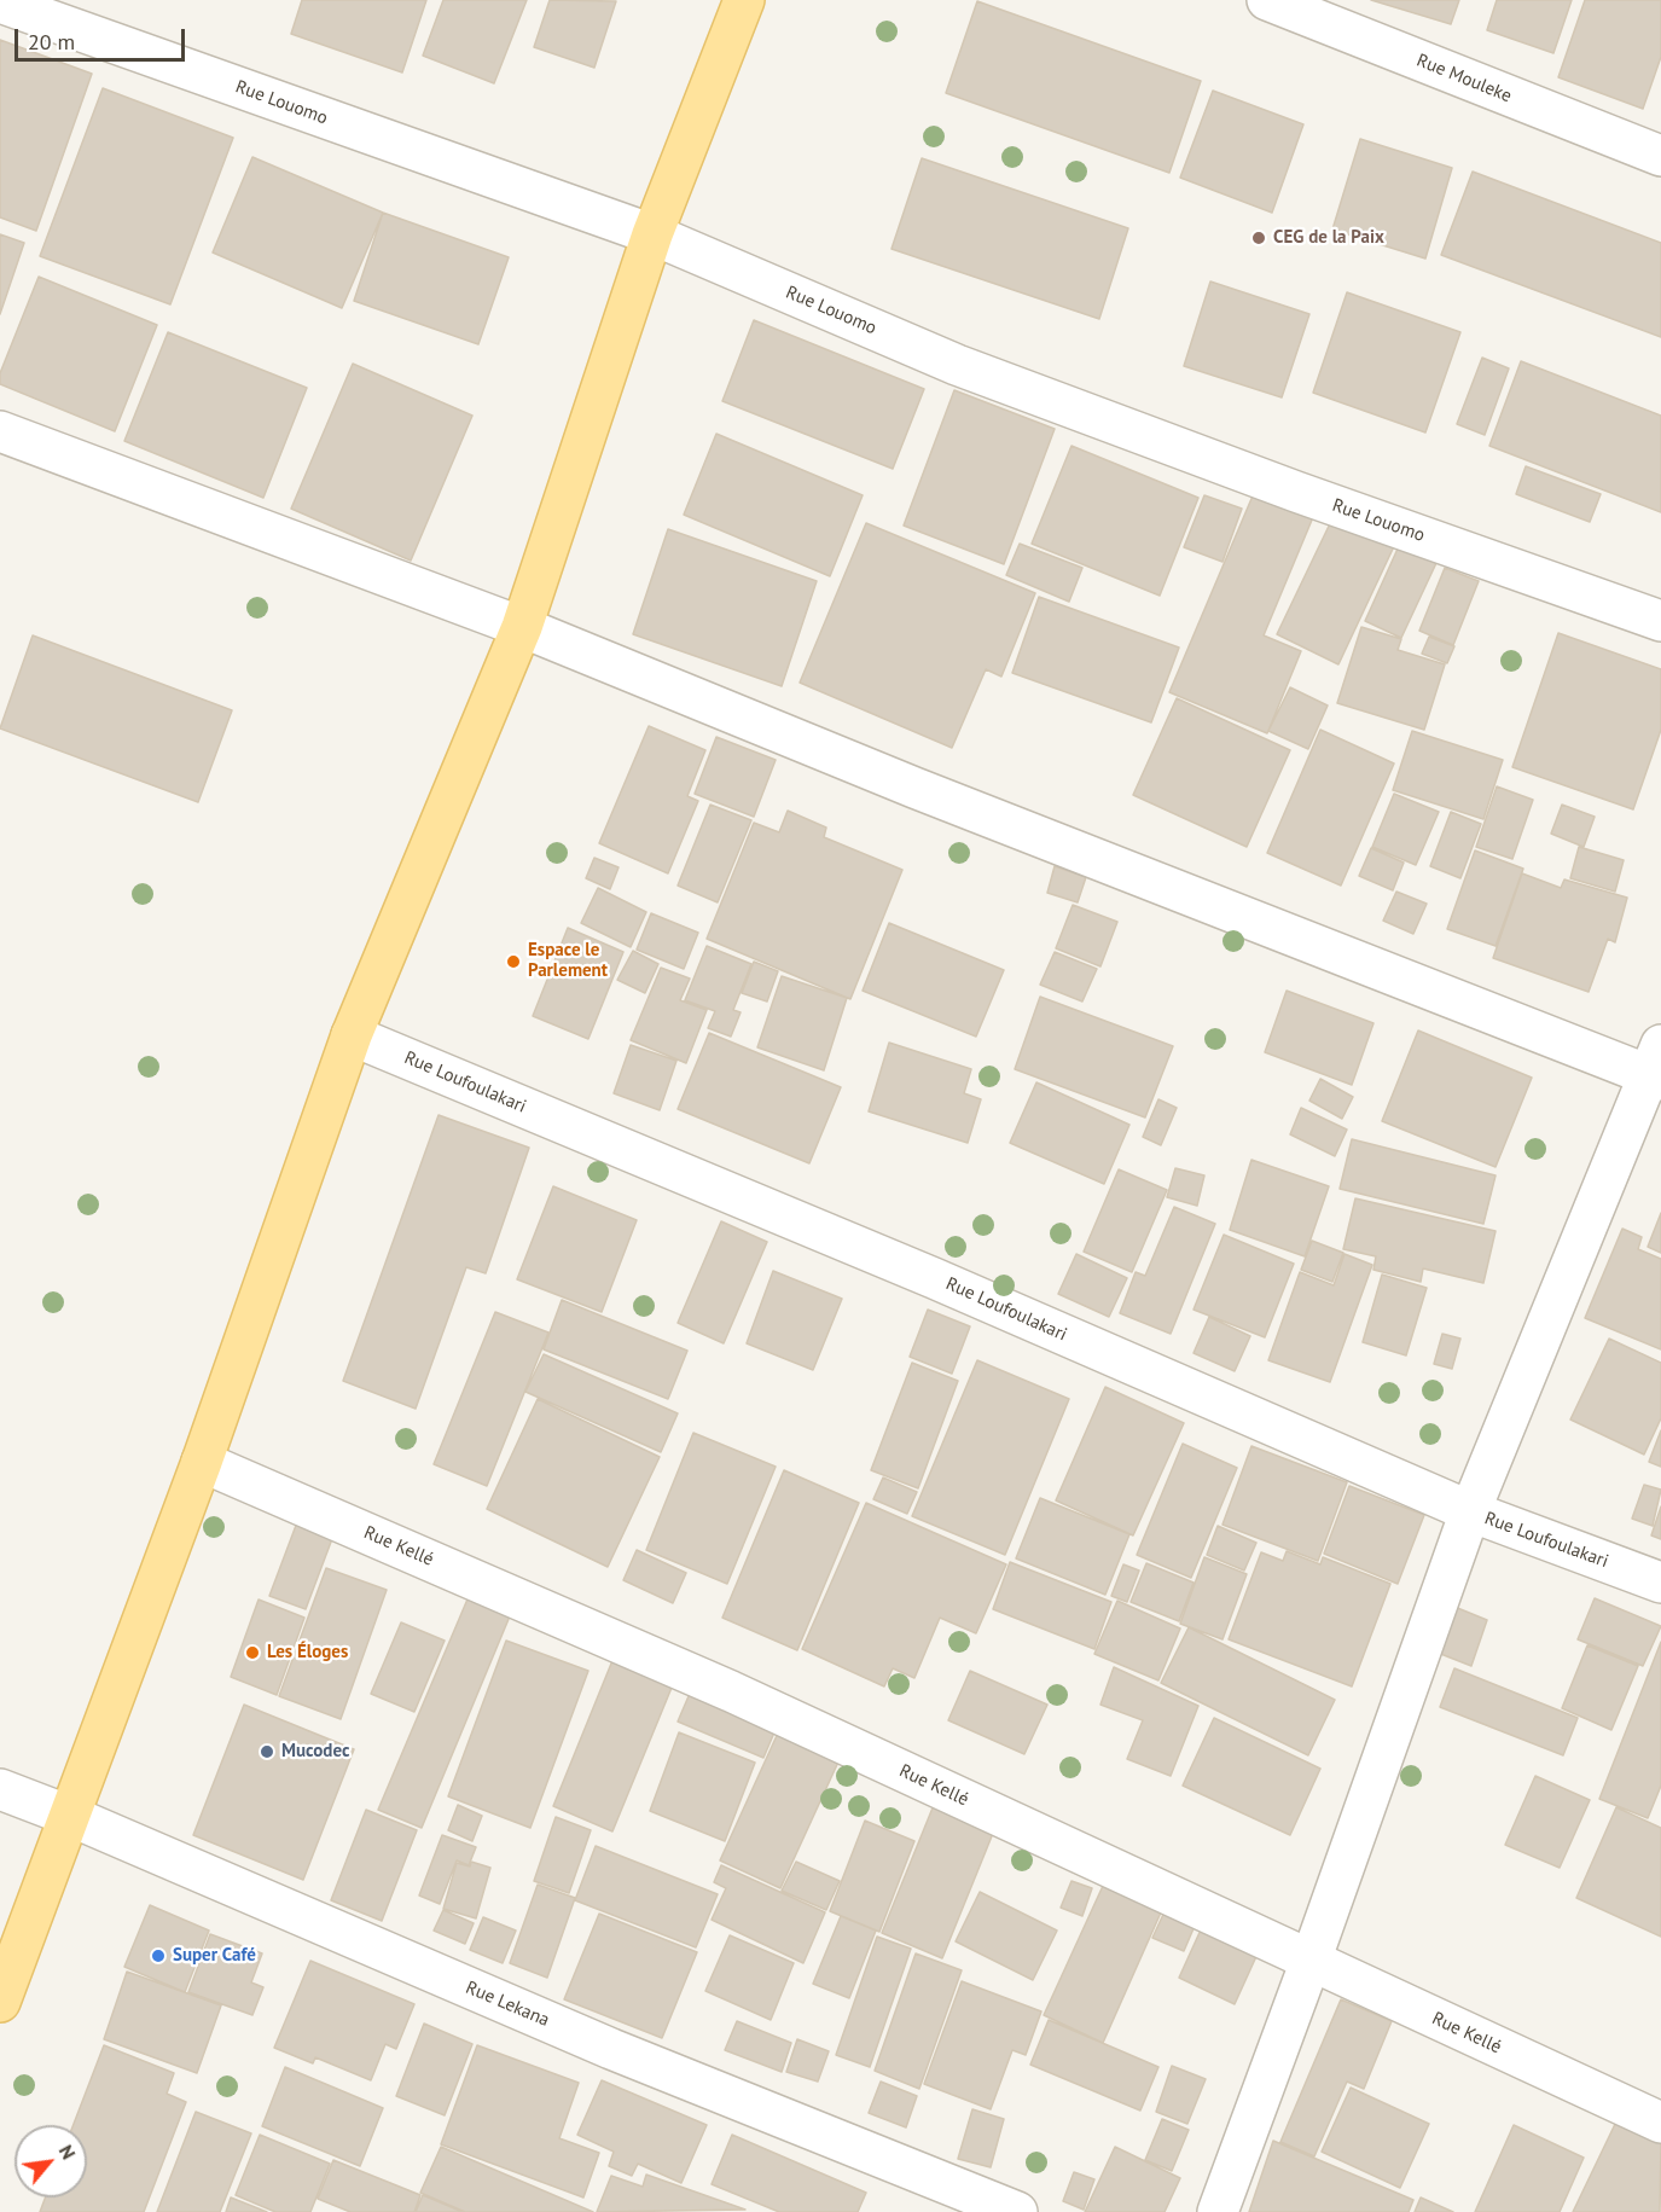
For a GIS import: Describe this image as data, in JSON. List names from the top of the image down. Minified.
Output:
{"streets":{"street":["Rue Mouleke","Rue Louomo","Rue Loufoulakari","Rue Kellé","Rue Lekana"]},"places":["CEG de la Paix","Espace le Parlement","Les Éloges","Mucodec","Super Café"],"scale_bar":"20 m","north":"top right"}
